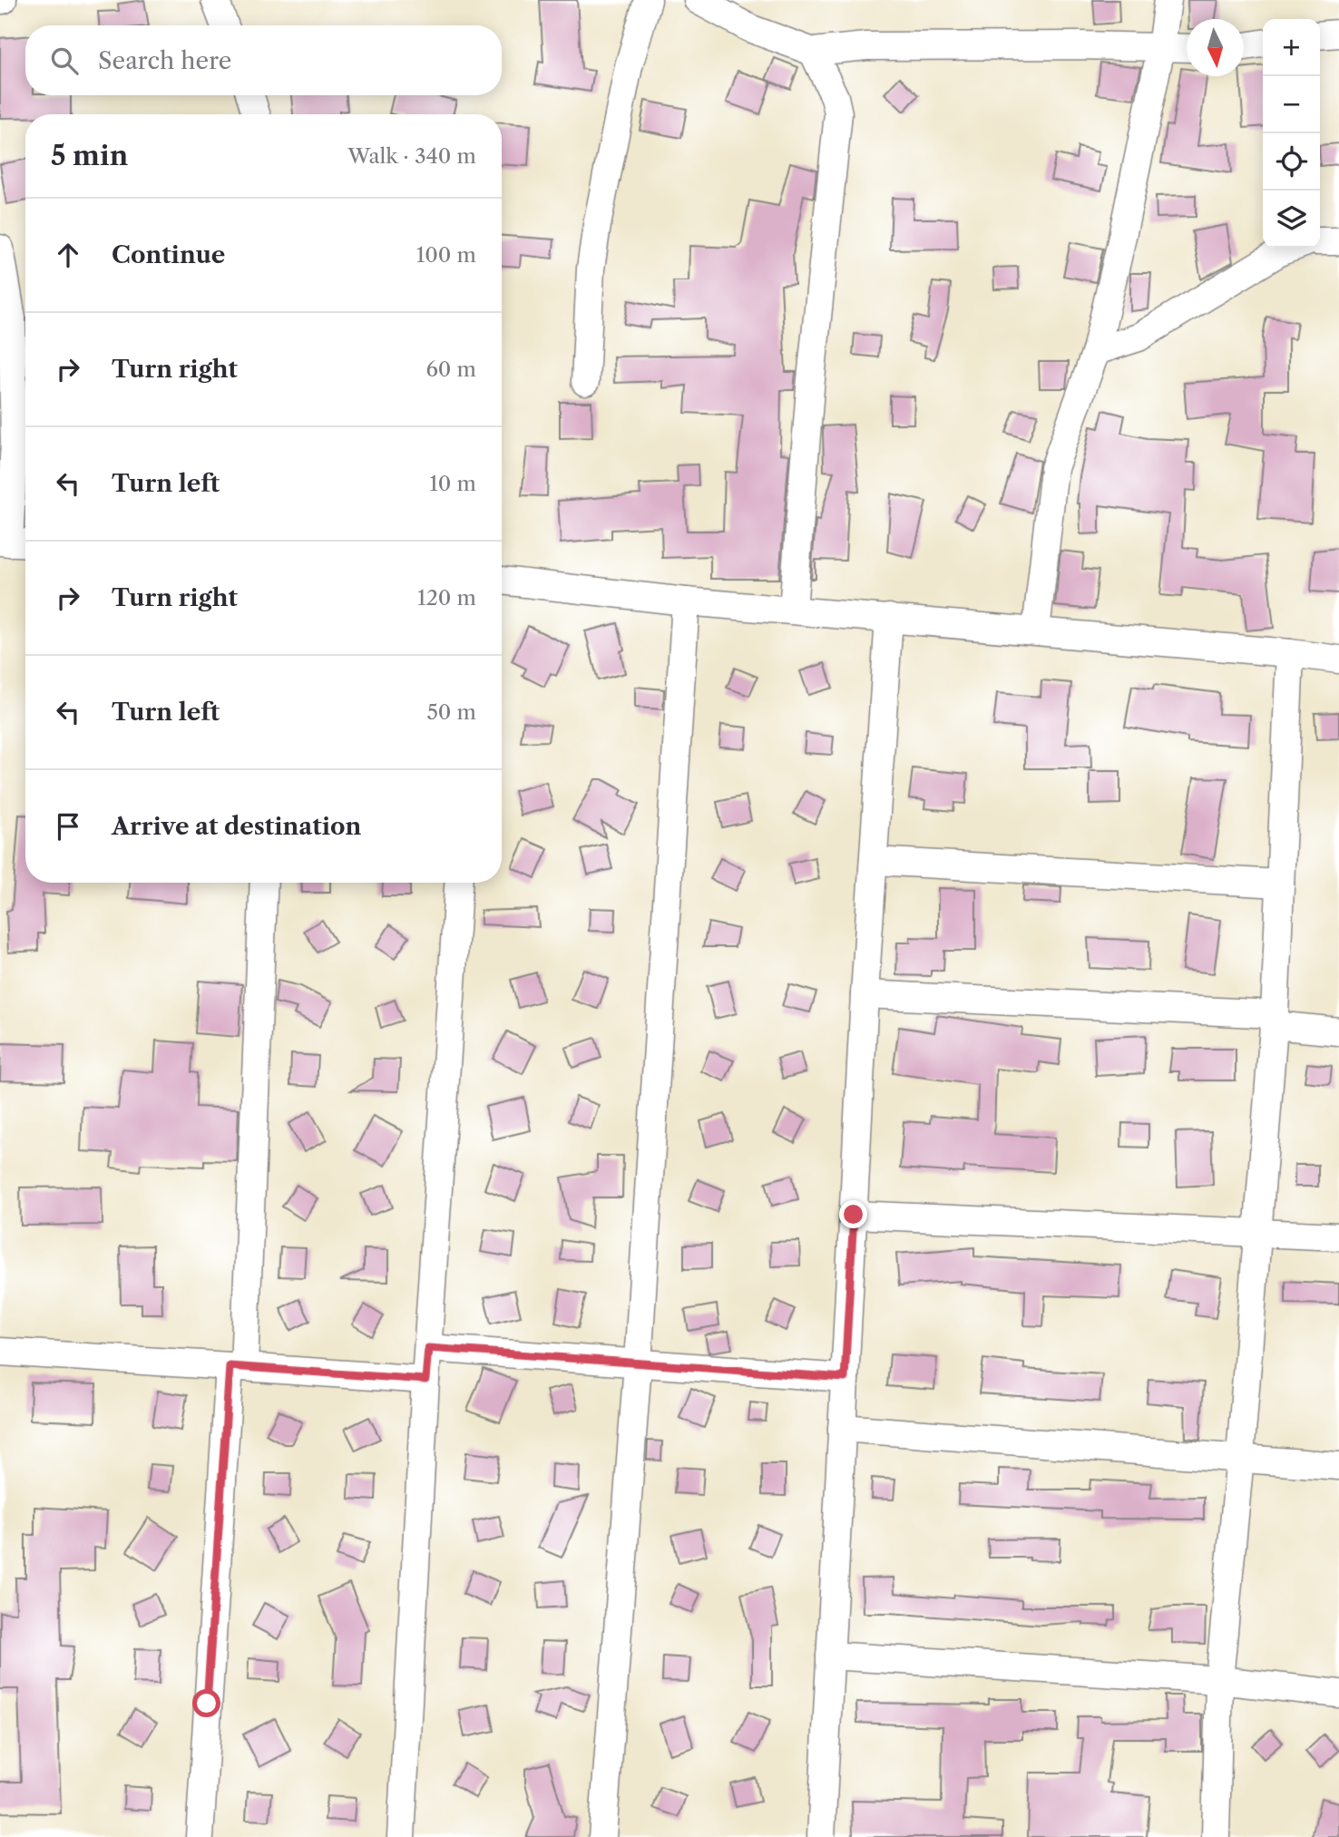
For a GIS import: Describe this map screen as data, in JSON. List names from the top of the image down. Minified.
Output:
{"north":"bottom","page":{"map_buttons":["+","−"],"search":"Search here","heading":["5 min","Walk · 340 m"],"list":[["Continue","100 m"],["Turn right","60 m"],["Turn left","10 m"],["Turn right","120 m"],["Turn left","50 m"],"Arrive at destination"]}}
